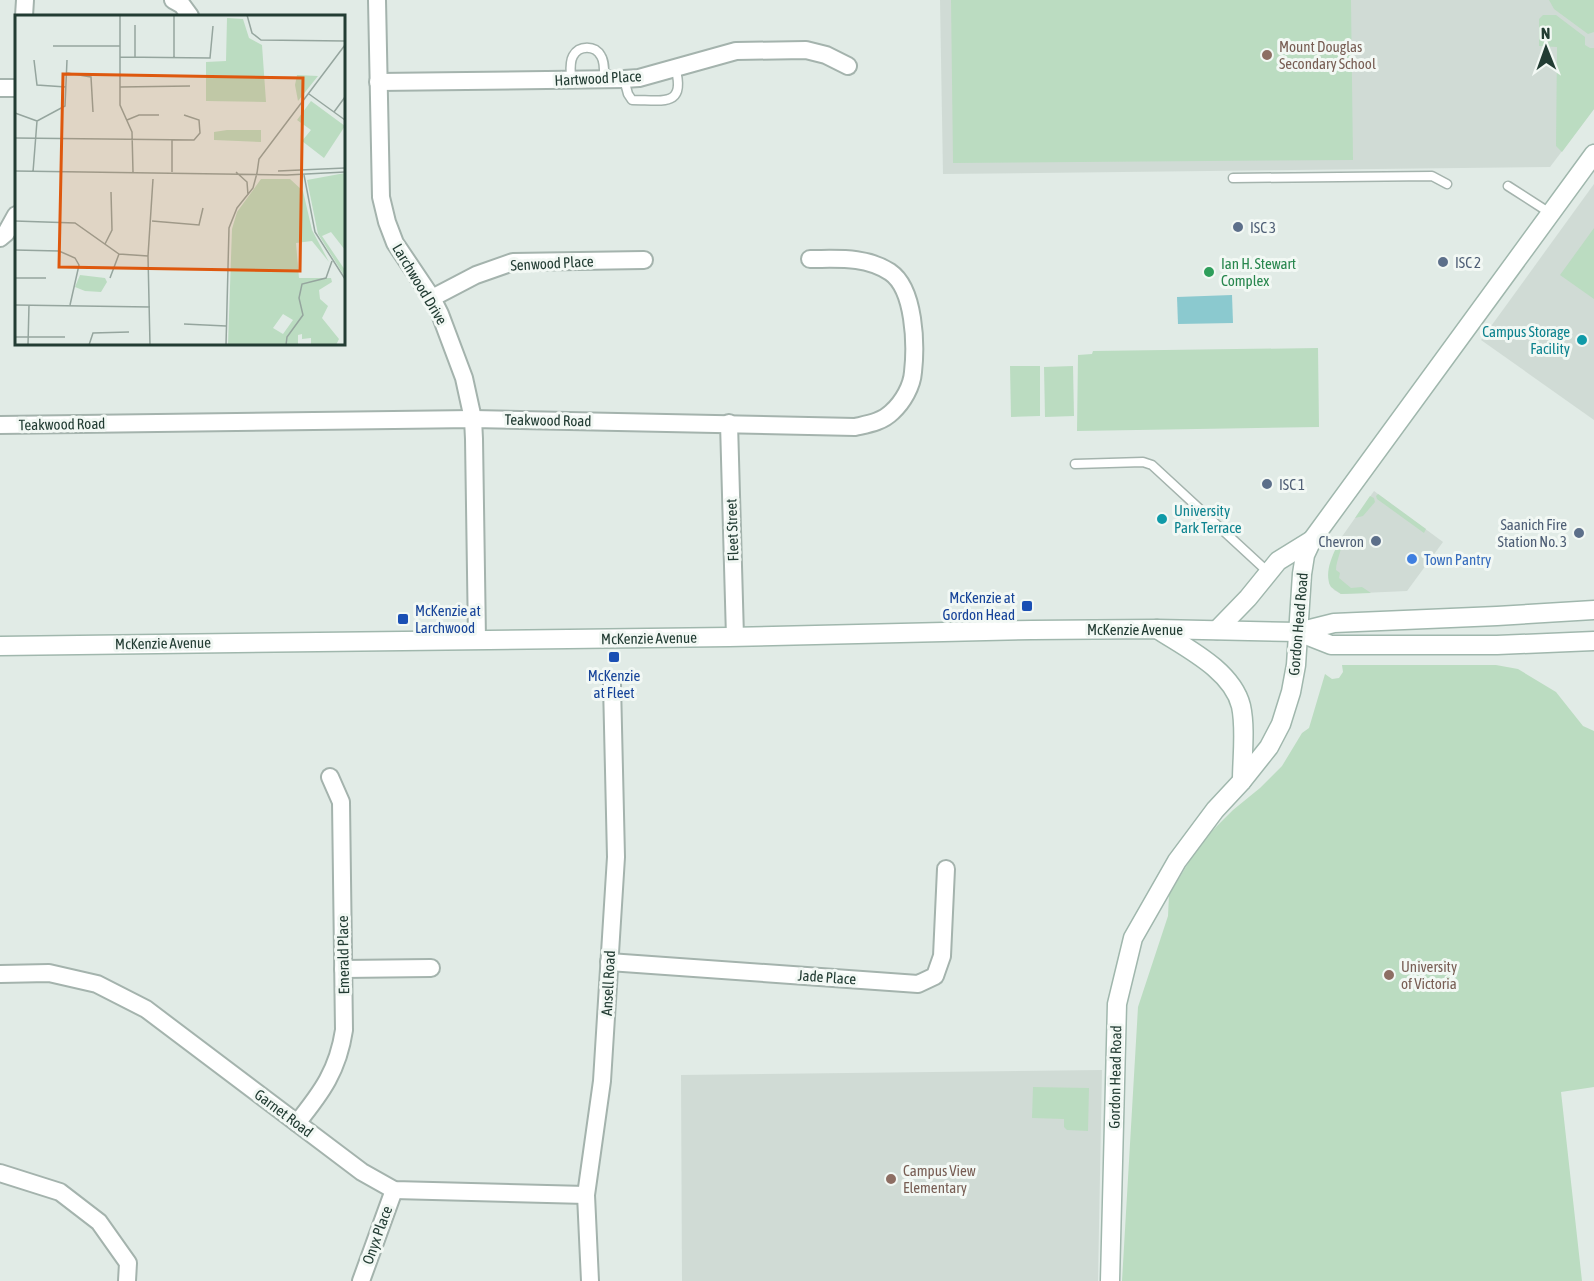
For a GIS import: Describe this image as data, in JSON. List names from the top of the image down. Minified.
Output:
{"streets":{"main road":["Gordon Head Road","McKenzie Avenue"],"street":["Hartwood Place","Senwood Place","Larchwood Drive","Teakwood Road","Fleet Street","Emerald Place","Jade Place","Ansell Road","Garnet Road","Onyx Place"]},"crossings":[["Hartwood Place","Larchwood Drive"],["Senwood Place","Larchwood Drive"],["Larchwood Drive","Teakwood Road"],["Larchwood Drive","McKenzie Avenue"],["Teakwood Road","Fleet Street"],["Fleet Street","McKenzie Avenue"],["Gordon Head Road","McKenzie Avenue"],["Emerald Place","Garnet Road"],["Jade Place","Ansell Road"],["Ansell Road","Garnet Road"],["Garnet Road","Onyx Place"]],"places":{"other":["Mount Douglas Secondary School","ISC 3","ISC 2","Ian H. Stewart Complex","Campus Storage Facility","ISC 1","University Park Terrace","Saanich Fire Station No. 3","Chevron","Town Pantry","University of Victoria","Campus View Elementary"],"transit":["McKenzie at Gordon Head","McKenzie at Larchwood","McKenzie at Fleet"]},"north":"top"}
